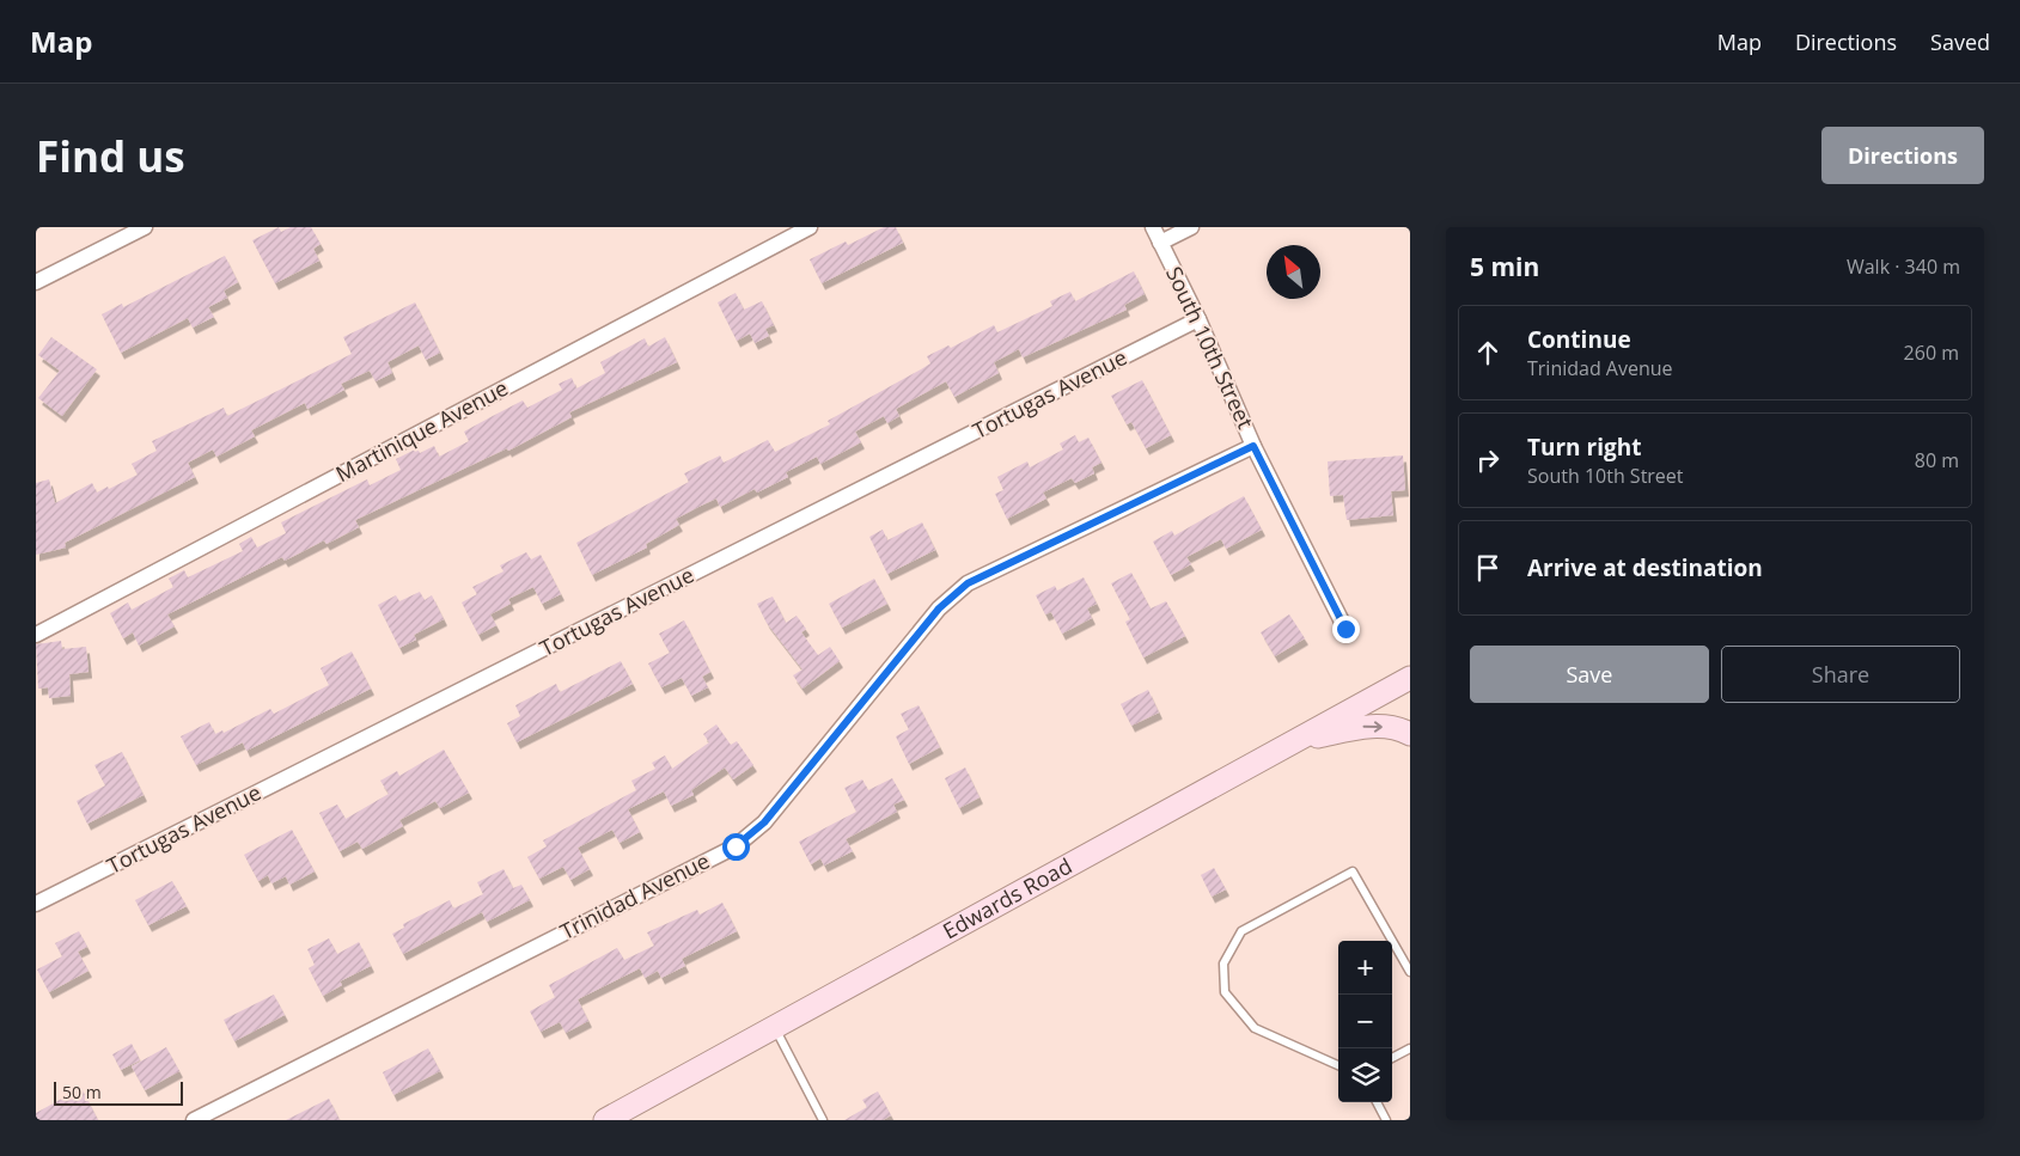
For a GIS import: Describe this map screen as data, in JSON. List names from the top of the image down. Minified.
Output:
{"streets":{"main road":["Edwards Road"],"street":["South 10th Street","Tortugas Avenue","Martinique Avenue","Trinidad Avenue"]},"crossings":[["South 10th Street","Tortugas Avenue"],["South 10th Street","Trinidad Avenue"]],"scale_bar":"50 m","north":"top left","page":{"header":"Map","nav":["Map","Directions","Saved"],"buttons":["Directions",["Save","Share"]],"title":"Find us","heading":["5 min","Walk · 340 m"],"list":[["Continue","Trinidad Avenue","260 m"],["Turn right","South 10th Street","80 m"],"Arrive at destination"],"map_buttons":["+","−"],"scale":"50 m"}}
